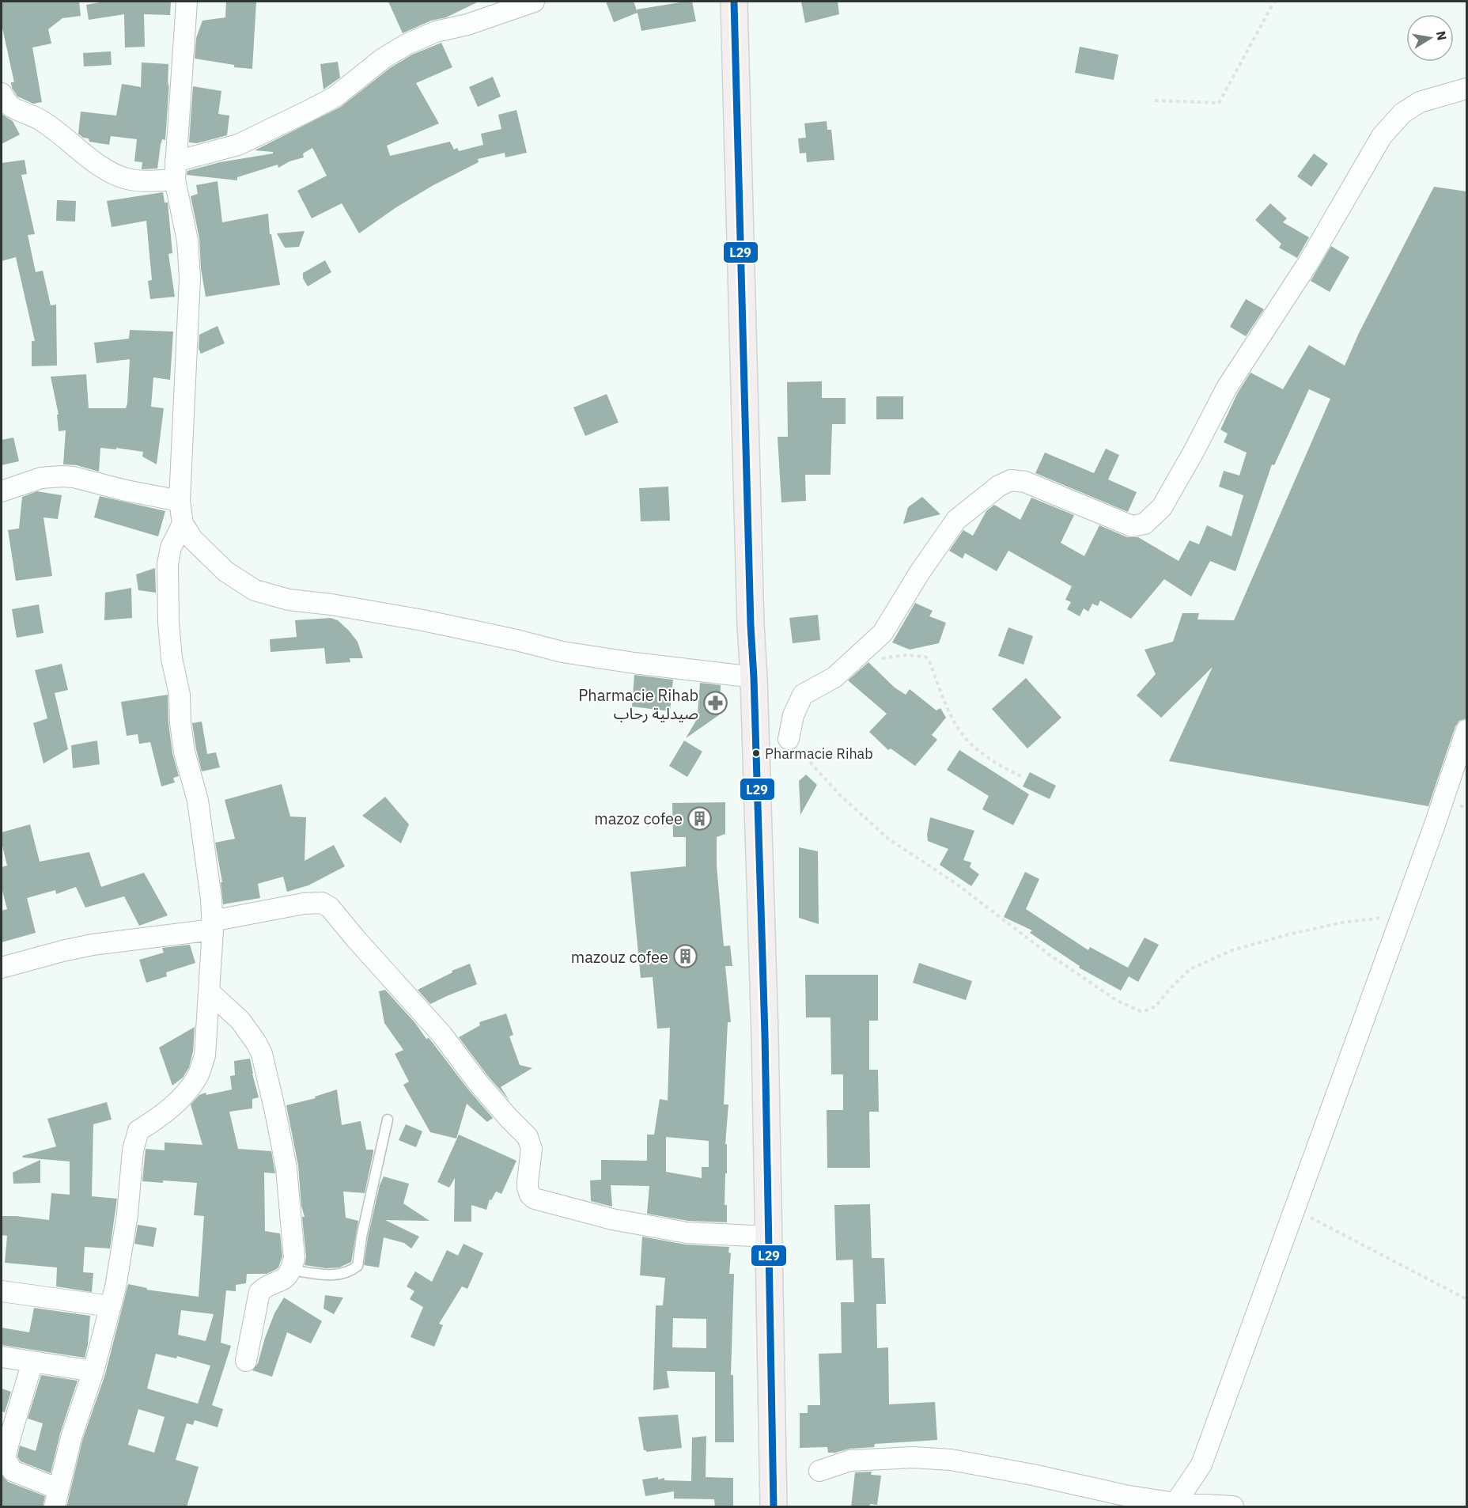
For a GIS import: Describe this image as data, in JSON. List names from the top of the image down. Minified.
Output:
{"places":{"pharmacy":["Pharmacie Rihab صيدلية رحاب"],"other":["Pharmacie Rihab"],"building":["mazoz cofee","mazouz cofee"]},"lines":["transit line L29"],"north":"right"}
